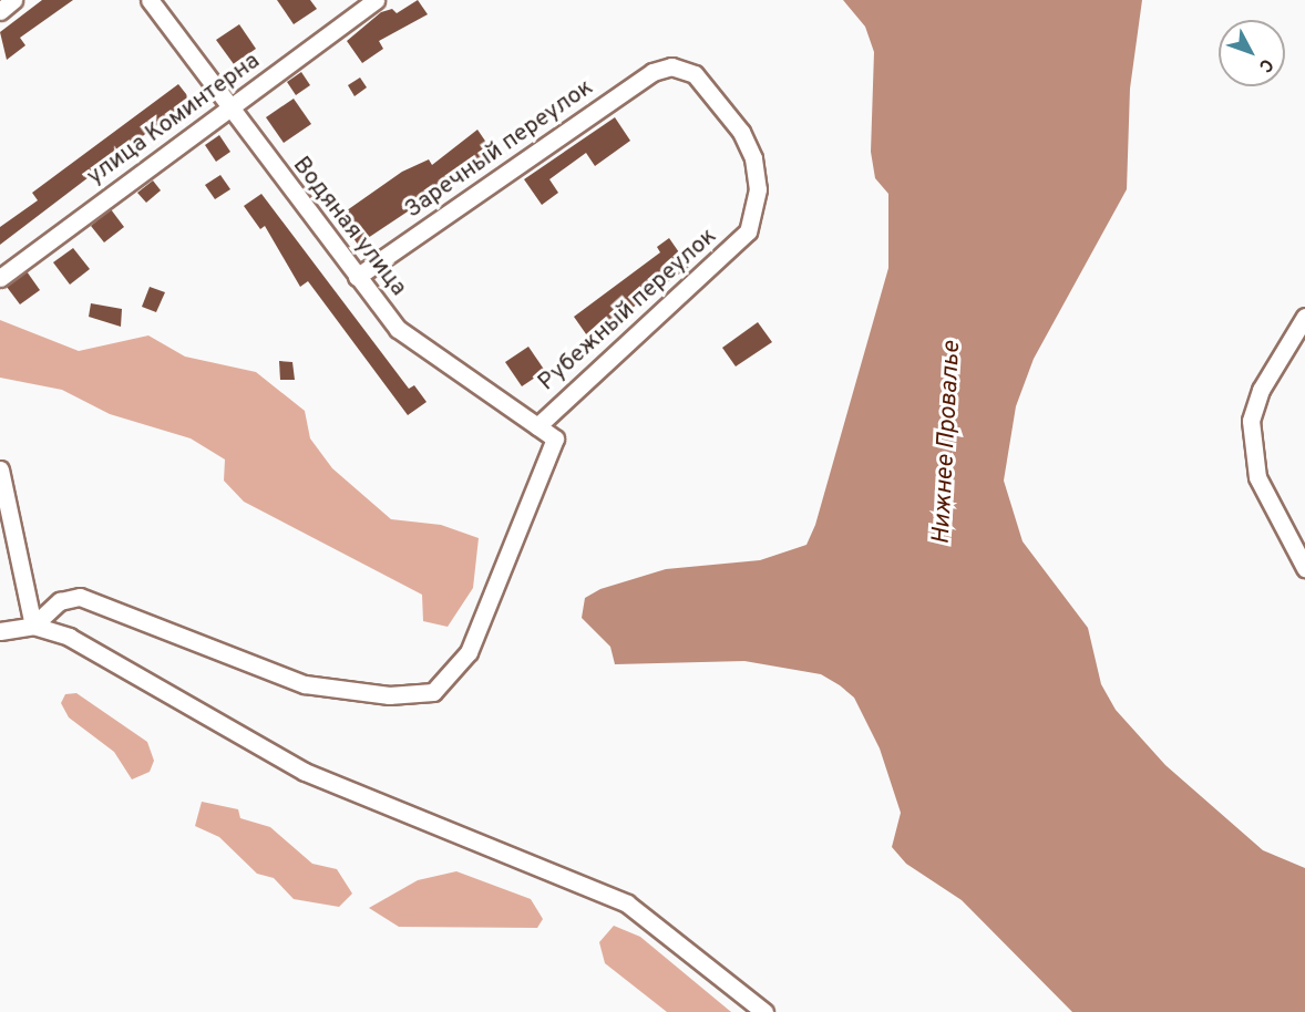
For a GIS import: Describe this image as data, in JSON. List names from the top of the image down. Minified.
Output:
{"streets":{"street":["улица Коминтерна","Заречный переулок","Водяная улица","Рубежный переулок"]},"crossings":[["улица Коминтерна","Водяная улица"],["Заречный переулок","Водяная улица"],["Заречный переулок","Рубежный переулок"],["Водяная улица","Рубежный переулок"]],"water":["Нижнее Провалье"],"north":"bottom right"}
